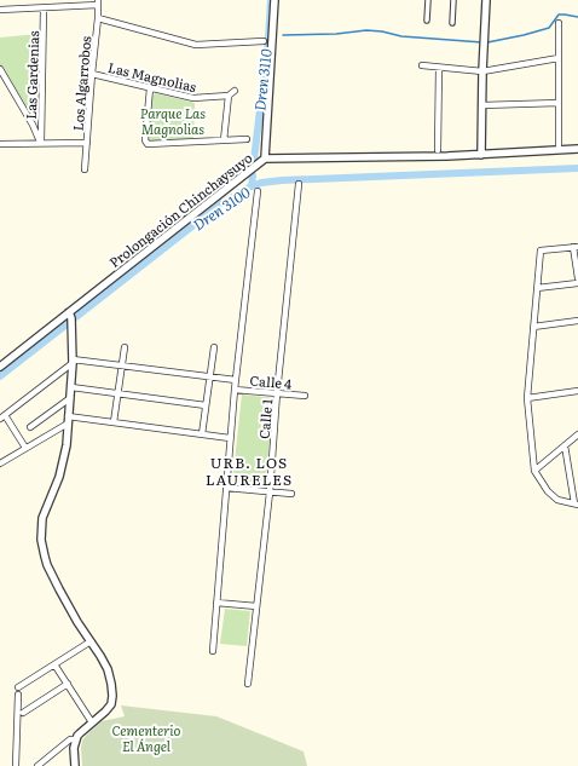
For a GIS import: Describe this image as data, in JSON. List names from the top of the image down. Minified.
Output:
{"streets":{"street":["Las Gardenias","Las Magnolias","Los Algarrobos","Prolongación Chinchaysuyo","Calle 4","Calle 1"]},"crossings":[["Las Magnolias","Los Algarrobos"],["Calle 4","Calle 1"]],"districts":["URB. LOS LAURELES"],"water":["Dren 3110","Dren 3100"],"parks":["Parque Las Magnolias","Cementerio El Ángel"]}
